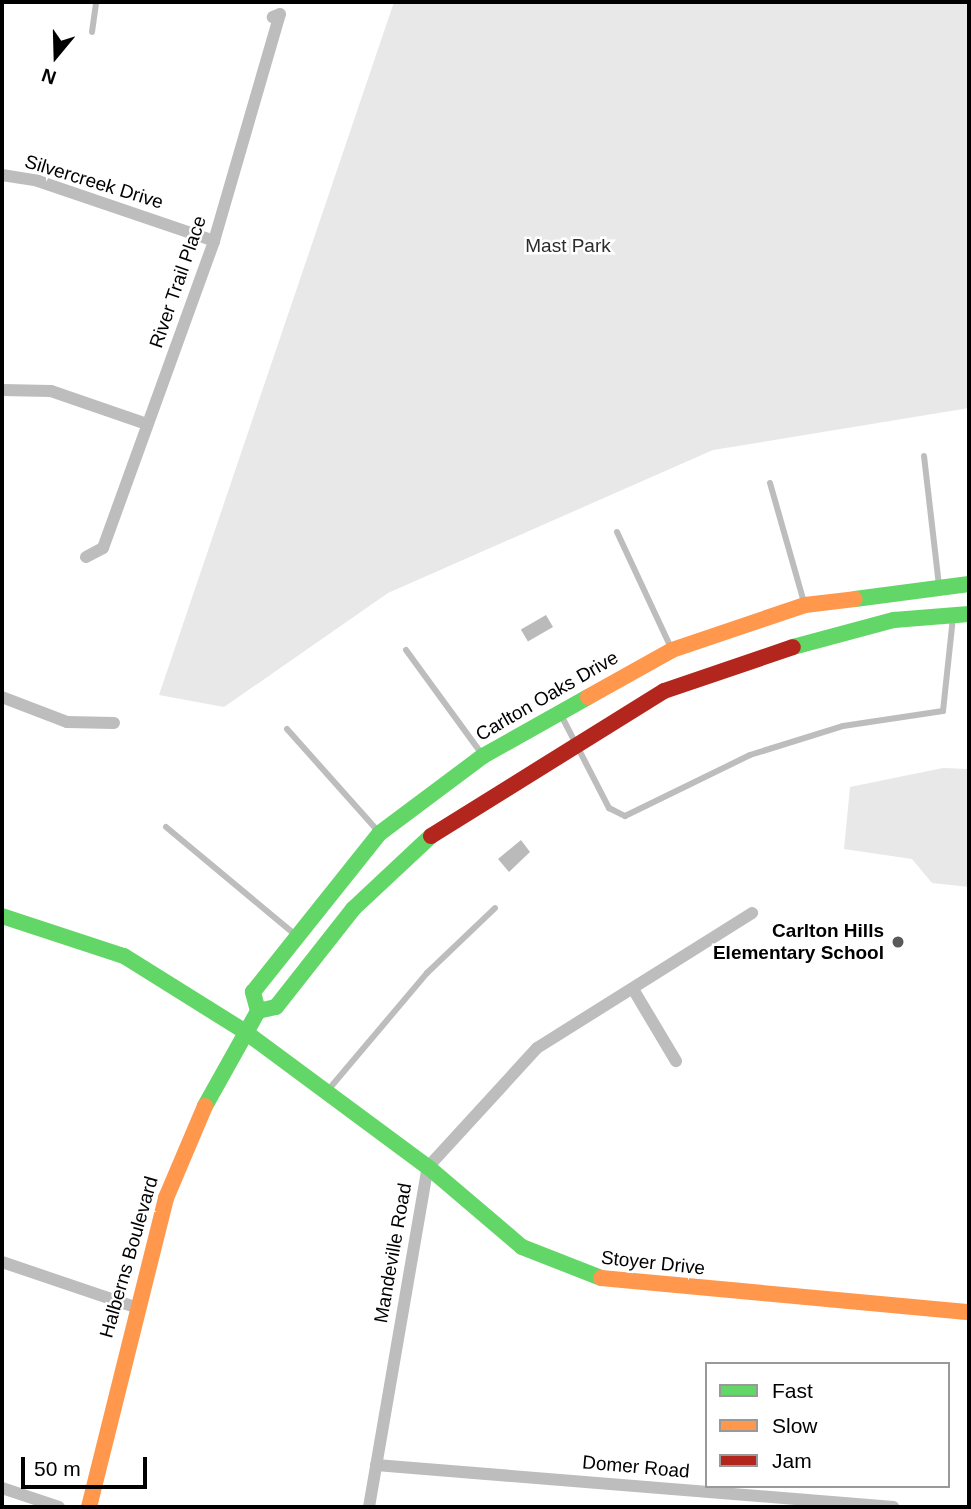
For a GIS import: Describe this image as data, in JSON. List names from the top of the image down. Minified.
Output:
{"streets":{"main road":["Carlton Oaks Drive","Halberns Boulevard","Stoyer Drive"],"street":["Silvercreek Drive","River Trail Place","Mandeville Road","Domer Road"]},"crossings":[["Silvercreek Drive","River Trail Place"],["Carlton Oaks Drive","Halberns Boulevard"],["Carlton Oaks Drive","Stoyer Drive"],["Mandeville Road","Stoyer Drive"],["Mandeville Road","Domer Road"],["Halberns Boulevard","Stoyer Drive"]],"parks":["Mast Park"],"places":["Carlton Hills Elementary School"],"legend":["Fast","Slow","Jam"],"scale_bar":"50 m","north":"bottom"}
